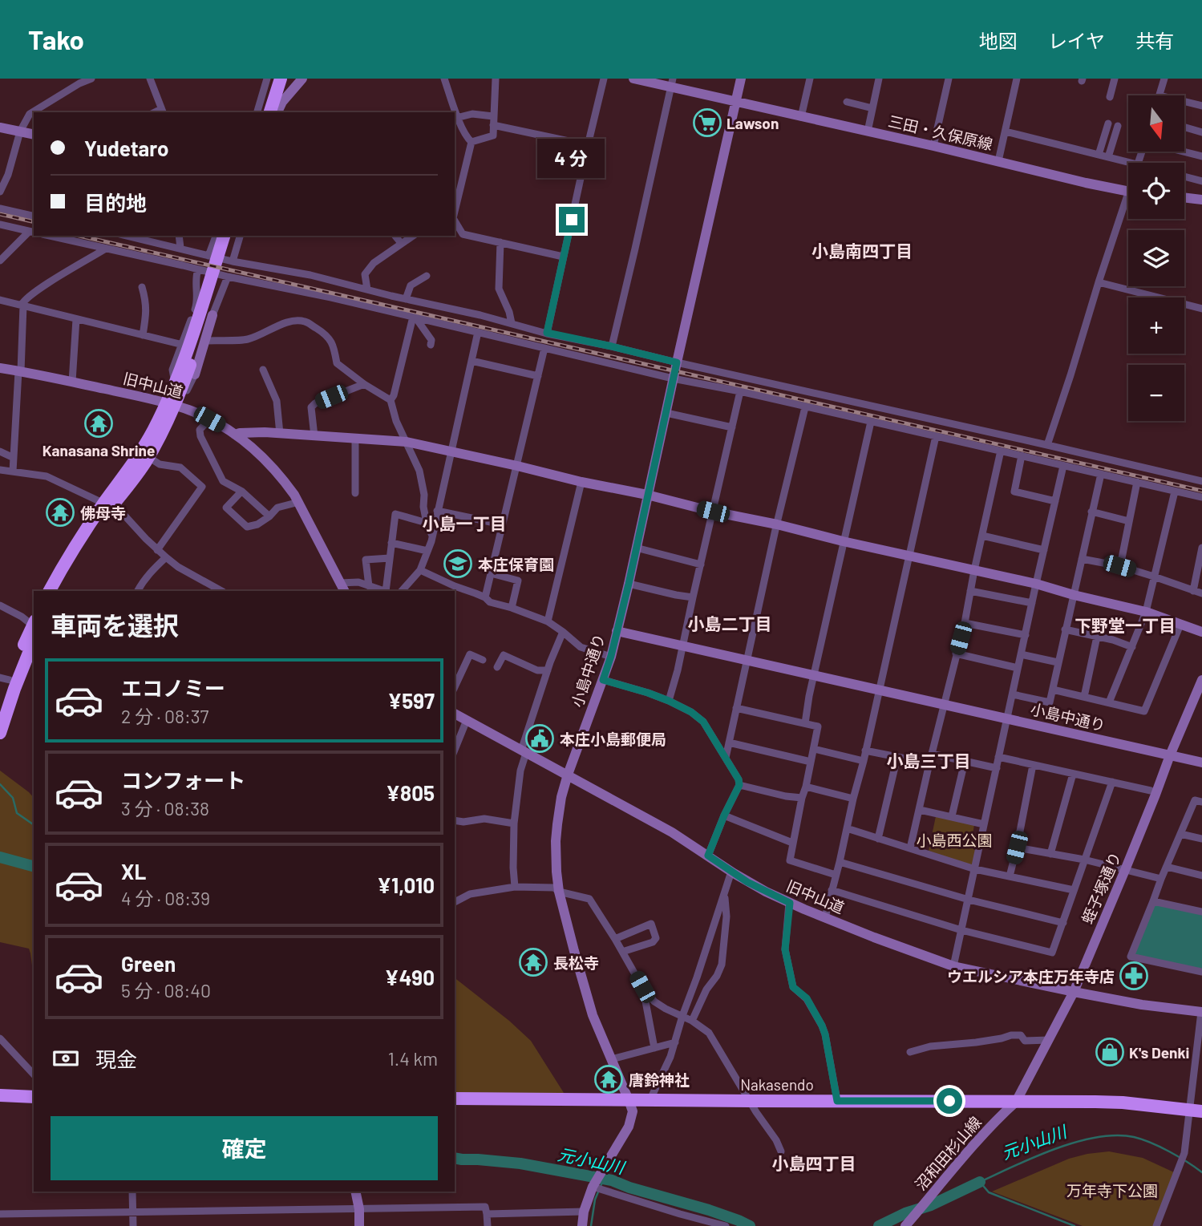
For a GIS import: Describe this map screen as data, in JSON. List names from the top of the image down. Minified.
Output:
{"streets":{"highway":["Nakasendo"],"street":["三田・久保原線","旧中山道","小島中通り","蛭子塚通り","沼和田杉山線"]},"crossings":[["旧中山道","小島中通り"],["旧中山道","蛭子塚通り"],["小島中通り","蛭子塚通り"],["小島中通り","Nakasendo"],["蛭子塚通り","Nakasendo"],["蛭子塚通り","沼和田杉山線"],["Nakasendo","沼和田杉山線"]],"districts":["小島南四丁目","小島一丁目","小島二丁目","下野堂一丁目","小島三丁目","小島四丁目"],"water":["元小山川"],"parks":["小島西公園","万年寺下公園"],"places":{"supermarket":["Lawson"],"temple":["Kanasana Shrine","佛母寺","長松寺","唐鈴神社"],"school or university":["本庄保育園"],"public building":["本庄小島郵便局"],"pharmacy":["ウエルシア本庄万年寺店"],"shop":["K's Denki"]},"north":"bottom","page":{"header":"Tako","nav":["地図","レイヤ","共有"],"map_buttons":["+","−"],"banner":["Yudetaro","目的地"],"bubble":"4 分","heading":"車両を選択","list":[{"name":"エコノミー","note":"2 分 · 08:37","value":"¥597"},{"name":"コンフォート","note":"3 分 · 08:38","value":"¥805"},{"name":"XL","note":"4 分 · 08:39","value":"¥1,010"},{"name":"Green","note":"5 分 · 08:40","value":"¥490"}],"pay":["現金","1.4 km"],"buttons":"確定"}}
